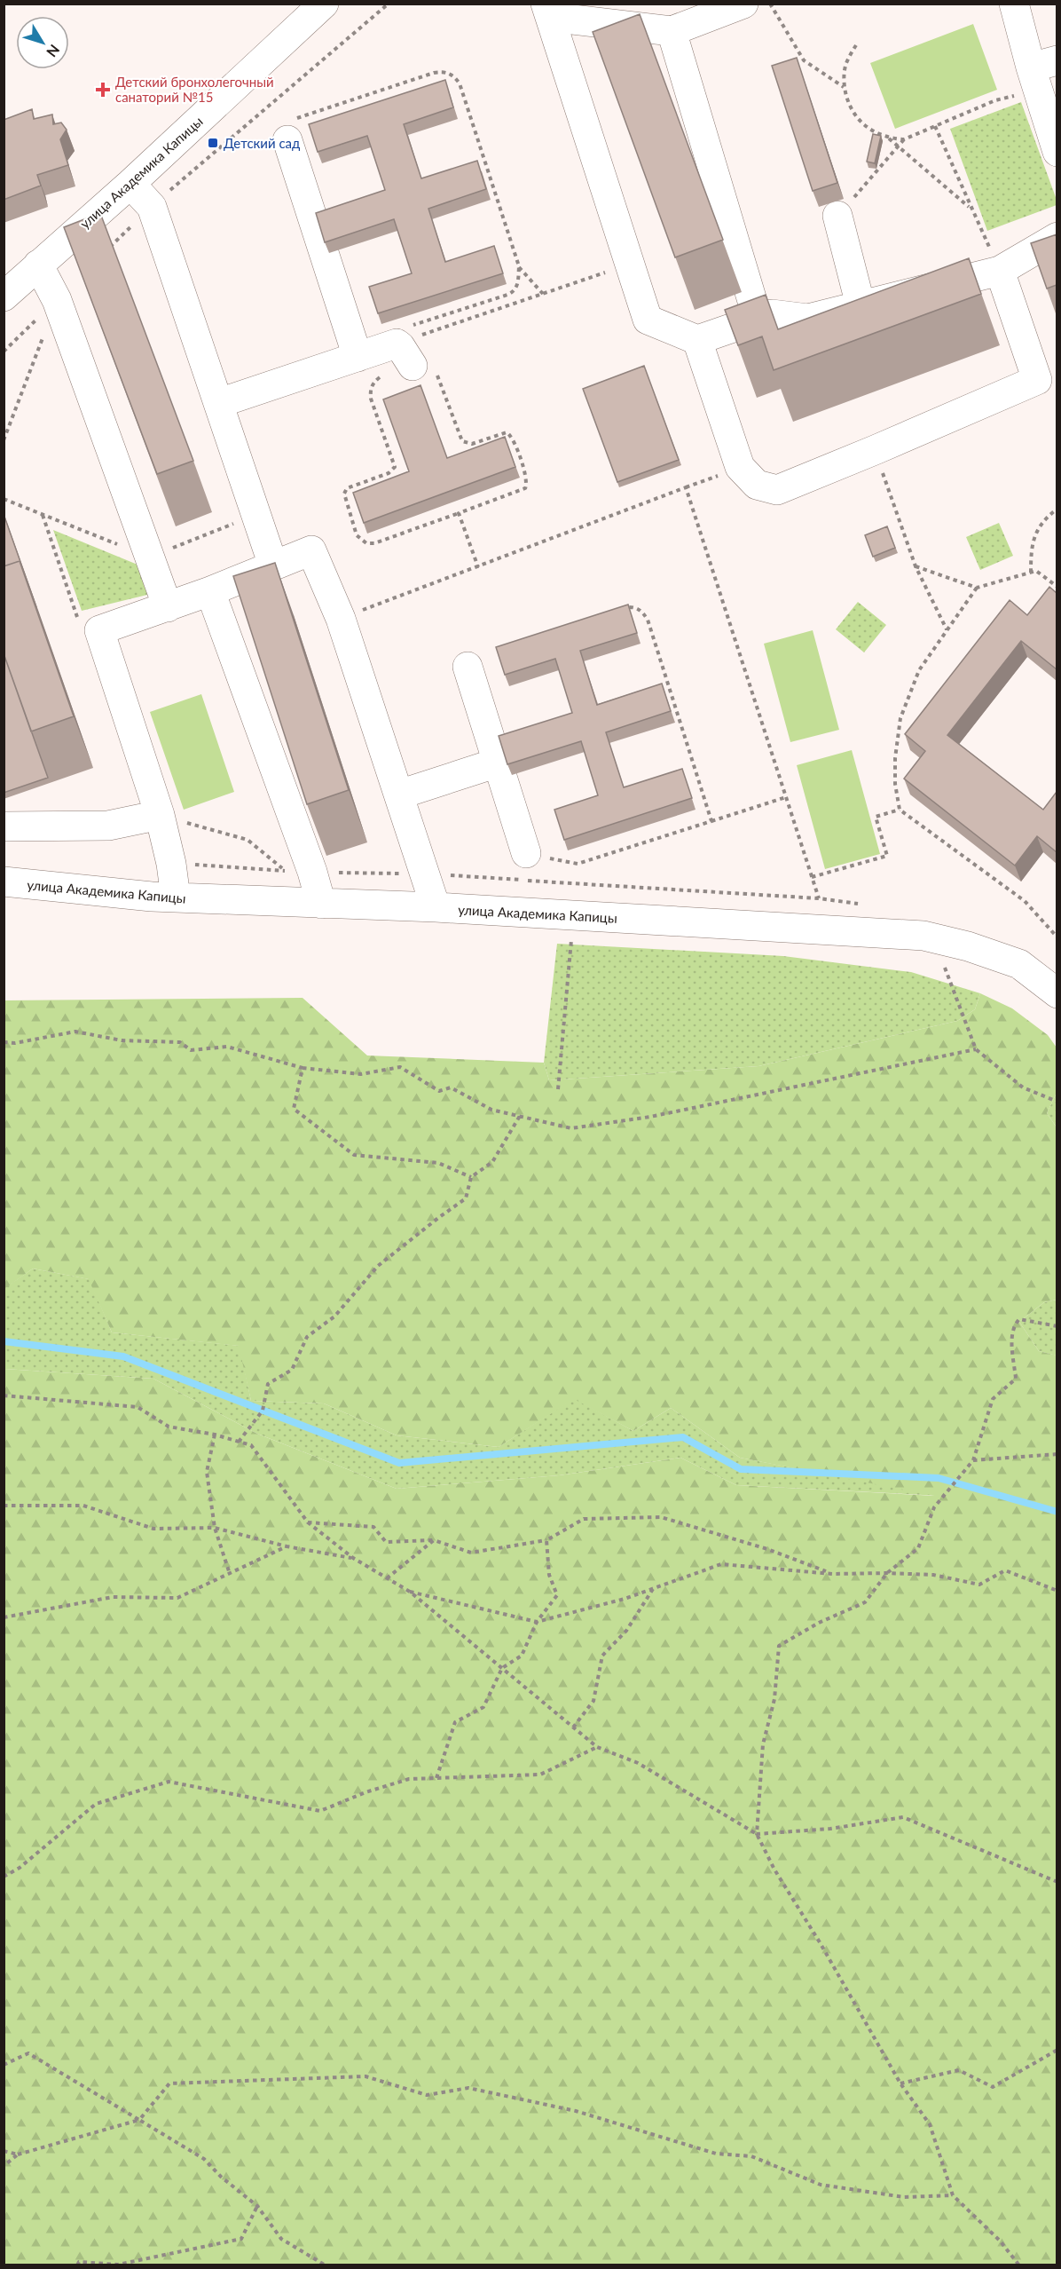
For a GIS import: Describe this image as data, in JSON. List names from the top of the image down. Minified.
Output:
{"streets":{"street":["улица Академика Капицы"]},"places":{"health":["Детский бронхолегочный санаторий №15"],"transit":["Детский сад"]},"north":"bottom right"}
